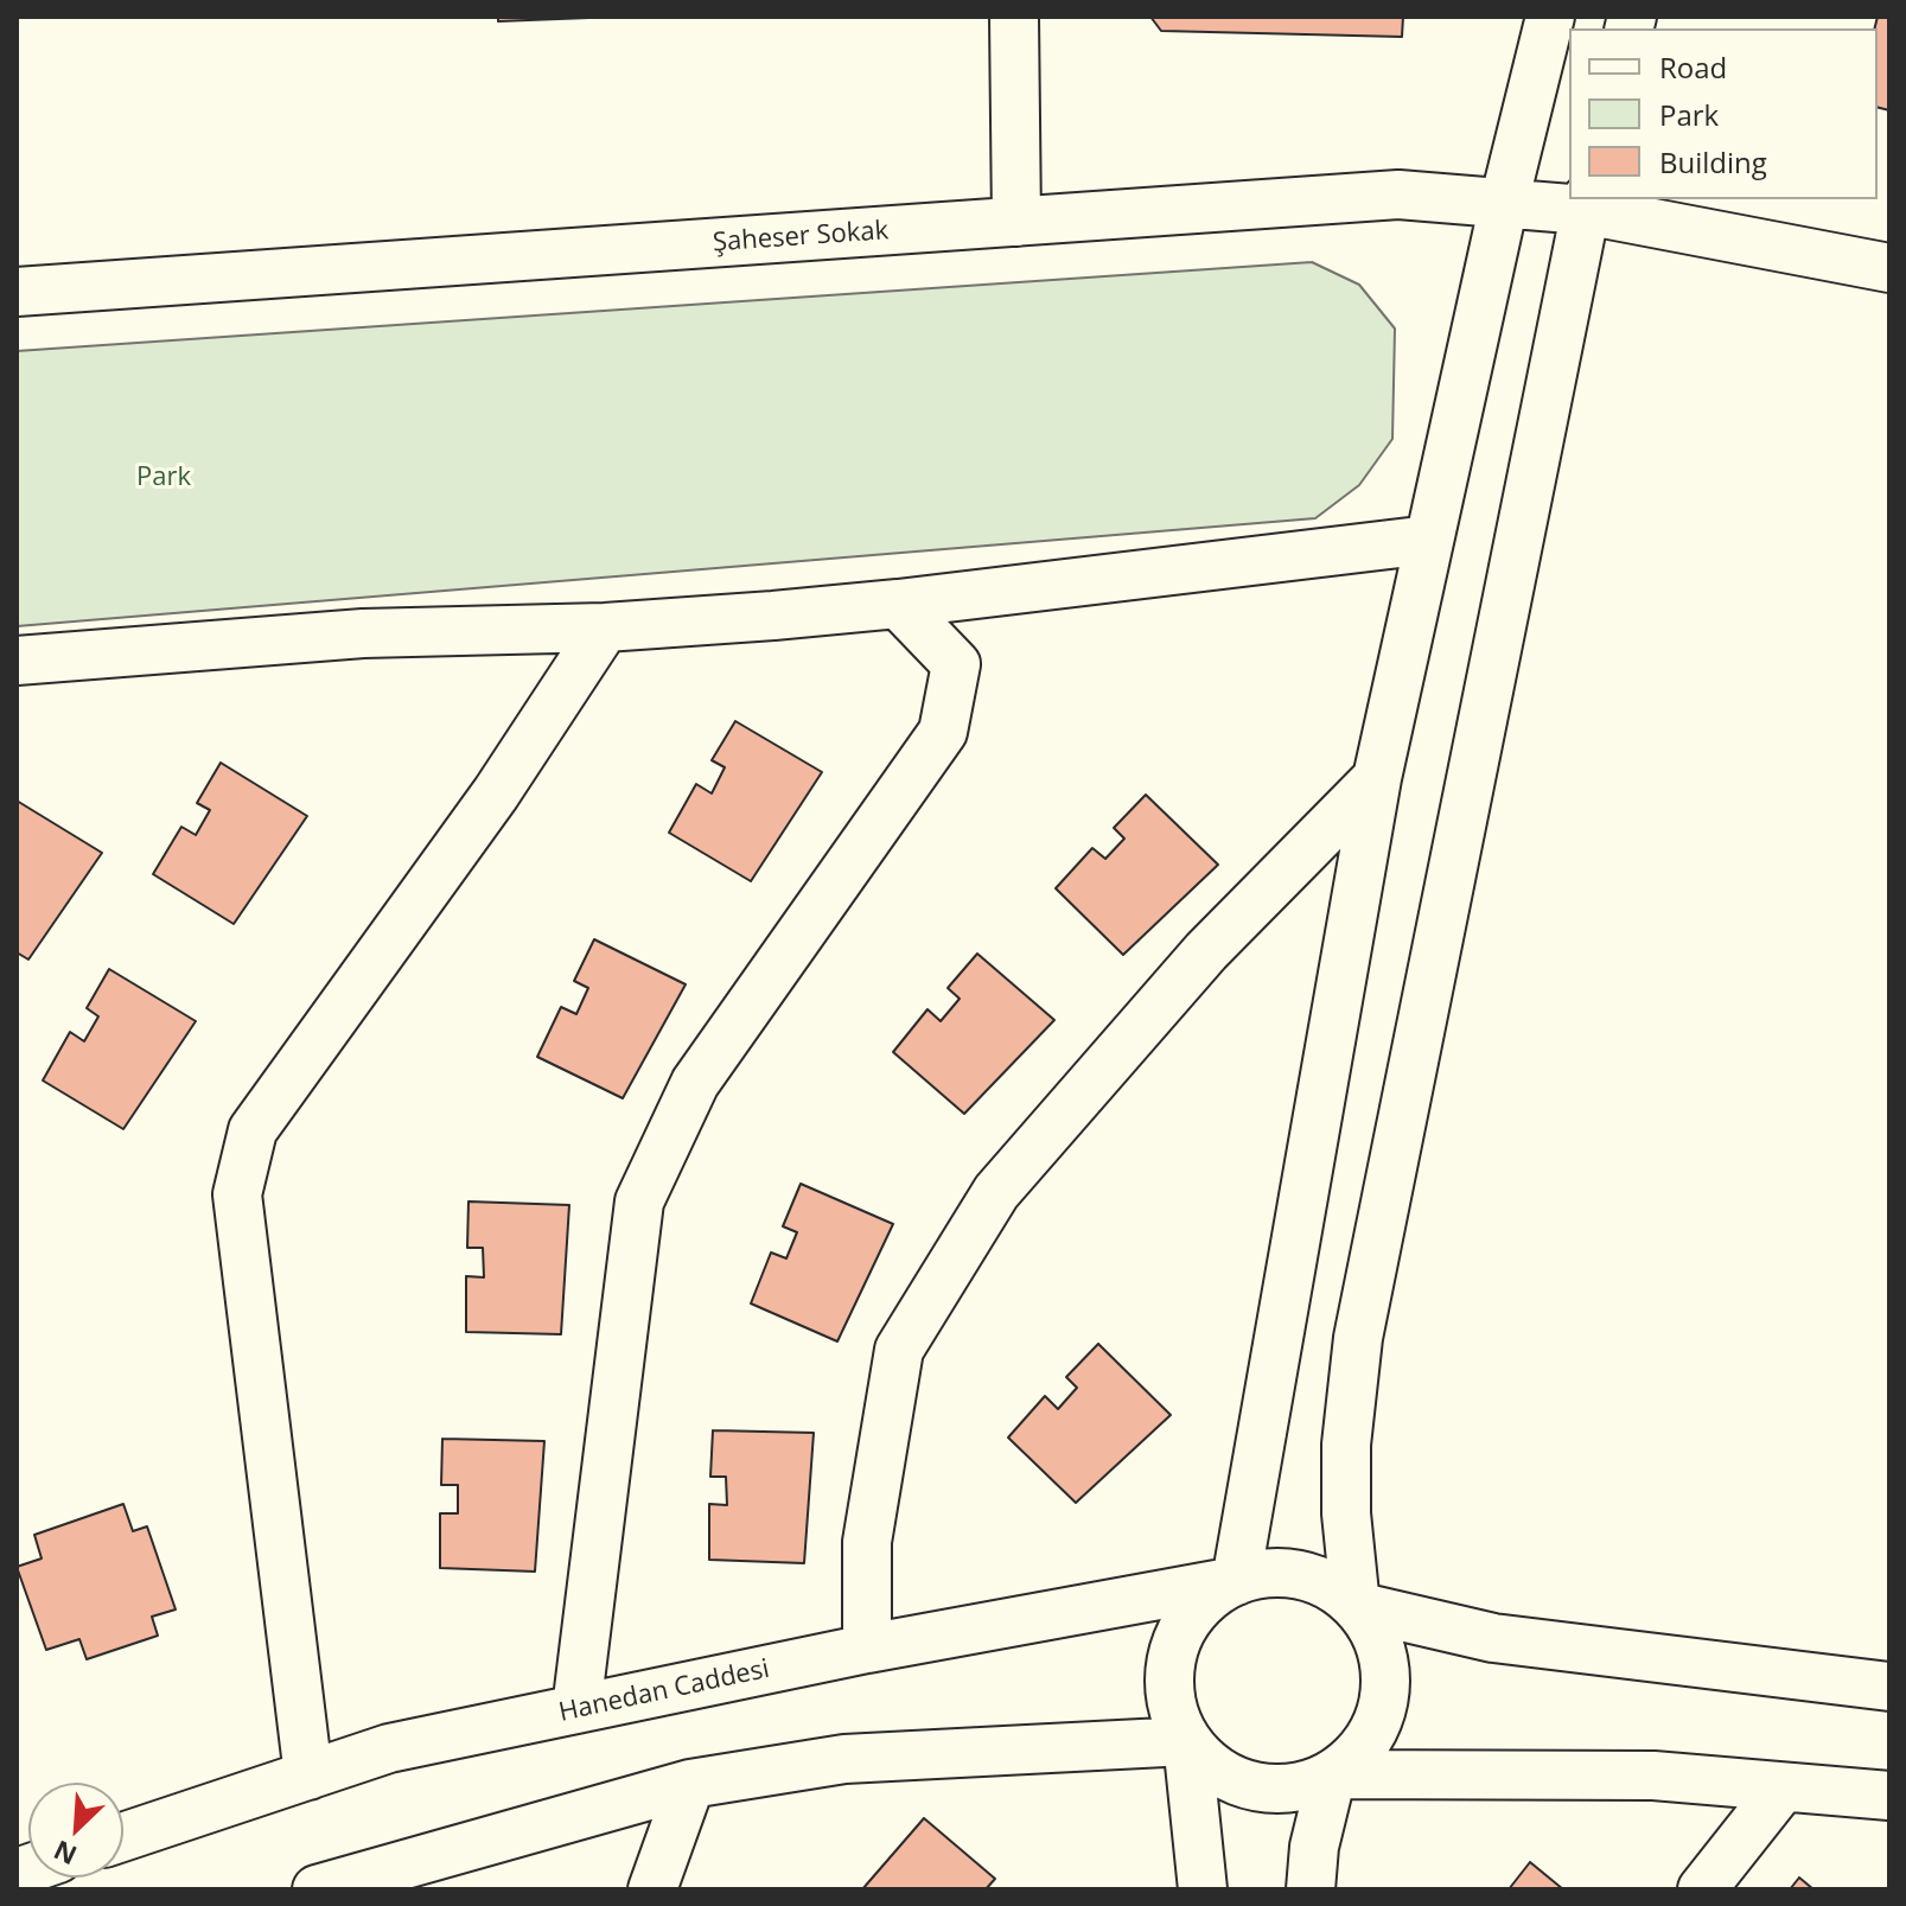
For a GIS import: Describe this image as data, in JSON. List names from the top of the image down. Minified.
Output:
{"streets":{"street":["Şaheser Sokak","Hanedan Caddesi"]},"parks":["Park"],"legend":["Road","Park","Building"],"north":"bottom left"}
